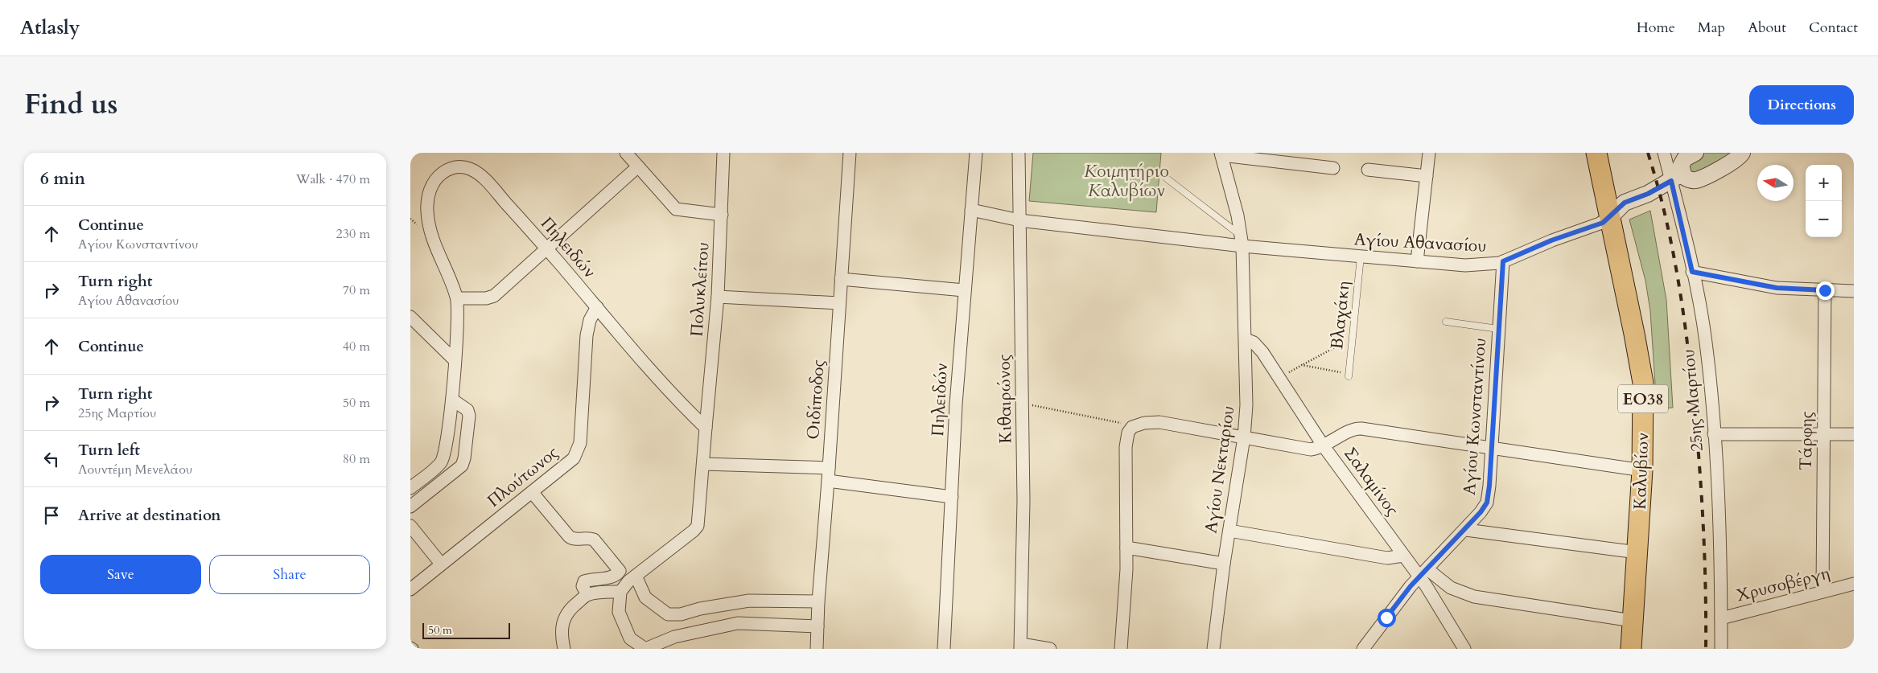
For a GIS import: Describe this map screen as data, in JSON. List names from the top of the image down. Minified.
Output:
{"streets":{"main road":["ΕΟ38","Καλυβίων"],"street":["Αγίου Αθανασίου","Πηλειδών","Πολυκλείτου","Κιθαιρώνος","Οιδίποδος","25ης Μαρτίου","Αγίου Κωνσταντίνου","Τάρφης","Αγίου Νεκταρίου","Πλούτωνος","Σαλαμίνος","Χρυσοβέργη"],"lane":["Βλαχάκη"]},"crossings":[["Αγίου Αθανασίου","Πηλειδών"],["Αγίου Αθανασίου","Βλαχάκη"],["Αγίου Αθανασίου","Κιθαιρώνος"],["Αγίου Αθανασίου","Αγίου Κωνσταντίνου"],["Αγίου Αθανασίου","Αγίου Νεκταρίου"],["Αγίου Αθανασίου","Καλυβίων"],["Πηλειδών","Πολυκλείτου"],["Πηλειδών","Πλούτωνος"],["25ης Μαρτίου","Χρυσοβέργη"],["Αγίου Κωνσταντίνου","Σαλαμίνος"],["Τάρφης","Χρυσοβέργη"],["Αγίου Νεκταρίου","Σαλαμίνος"]],"parks":["Κοιμητήριο Καλυβίων"],"scale_bar":"50 m","north":"left","page":{"header":"Atlasly","nav":["Home","Map","About","Contact"],"title":"Find us","buttons":["Directions",["Save","Share"]],"heading":["6 min","Walk · 470 m"],"map_buttons":["+","−"],"list":[["Continue","Αγίου Κωνσταντίνου","230 m"],["Turn right","Αγίου Αθανασίου","70 m"],["Continue","40 m"],["Turn right","25ης Μαρτίου","50 m"],["Turn left","Λουντέμη Μενελάου","80 m"],"Arrive at destination"],"scale":"50 m"}}
